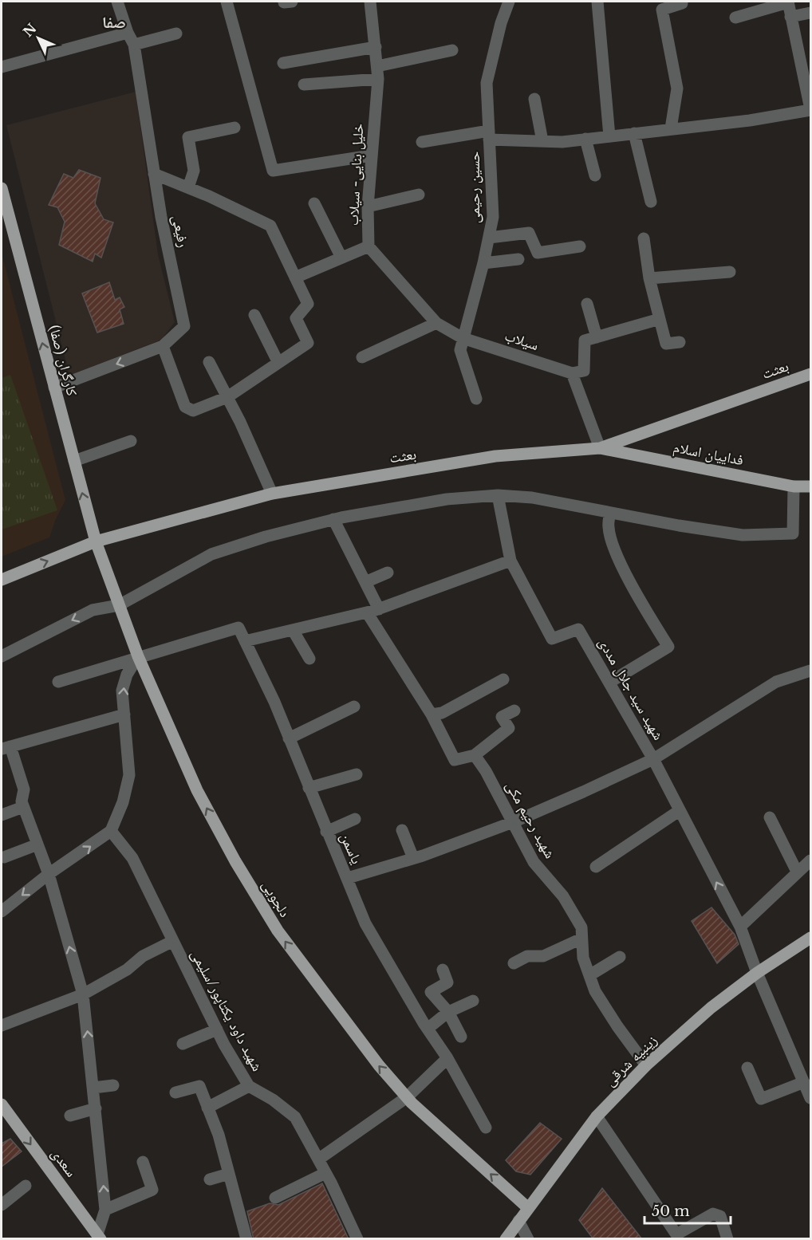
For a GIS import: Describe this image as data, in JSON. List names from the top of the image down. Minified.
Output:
{"streets":{"main road":["کارگران (صفا)","بعثت","فداییان اسلام","دلجویی","زینبیه شرقی","سعدی"],"street":["خلیل بنایی- سیلاب","حسین رحیمی","رفیعی","سیلاب","شهید سید جلال مددی","شهید رحیم مکی","یاسمن","شهید داود یکتاپور/سلیمی"]},"crossings":[["خلیل بنایی- سیلاب","حسین رحیمی"],["خلیل بنایی- سیلاب","سیلاب"],["حسین رحیمی","سیلاب"],["رفیعی","کارگران (صفا)"],["کارگران (صفا)","بعثت"],["کارگران (صفا)","دلجویی"],["بعثت","فداییان اسلام"],["بعثت","دلجویی"],["شهید سید جلال مددی","زینبیه شرقی"],["شهید رحیم مکی","زینبیه شرقی"],["دلجویی","زینبیه شرقی"]],"one_way":["کارگران (صفا)","دلجویی","سعدی"],"districts":["صفا"],"scale_bar":"50 m","north":"top left"}
